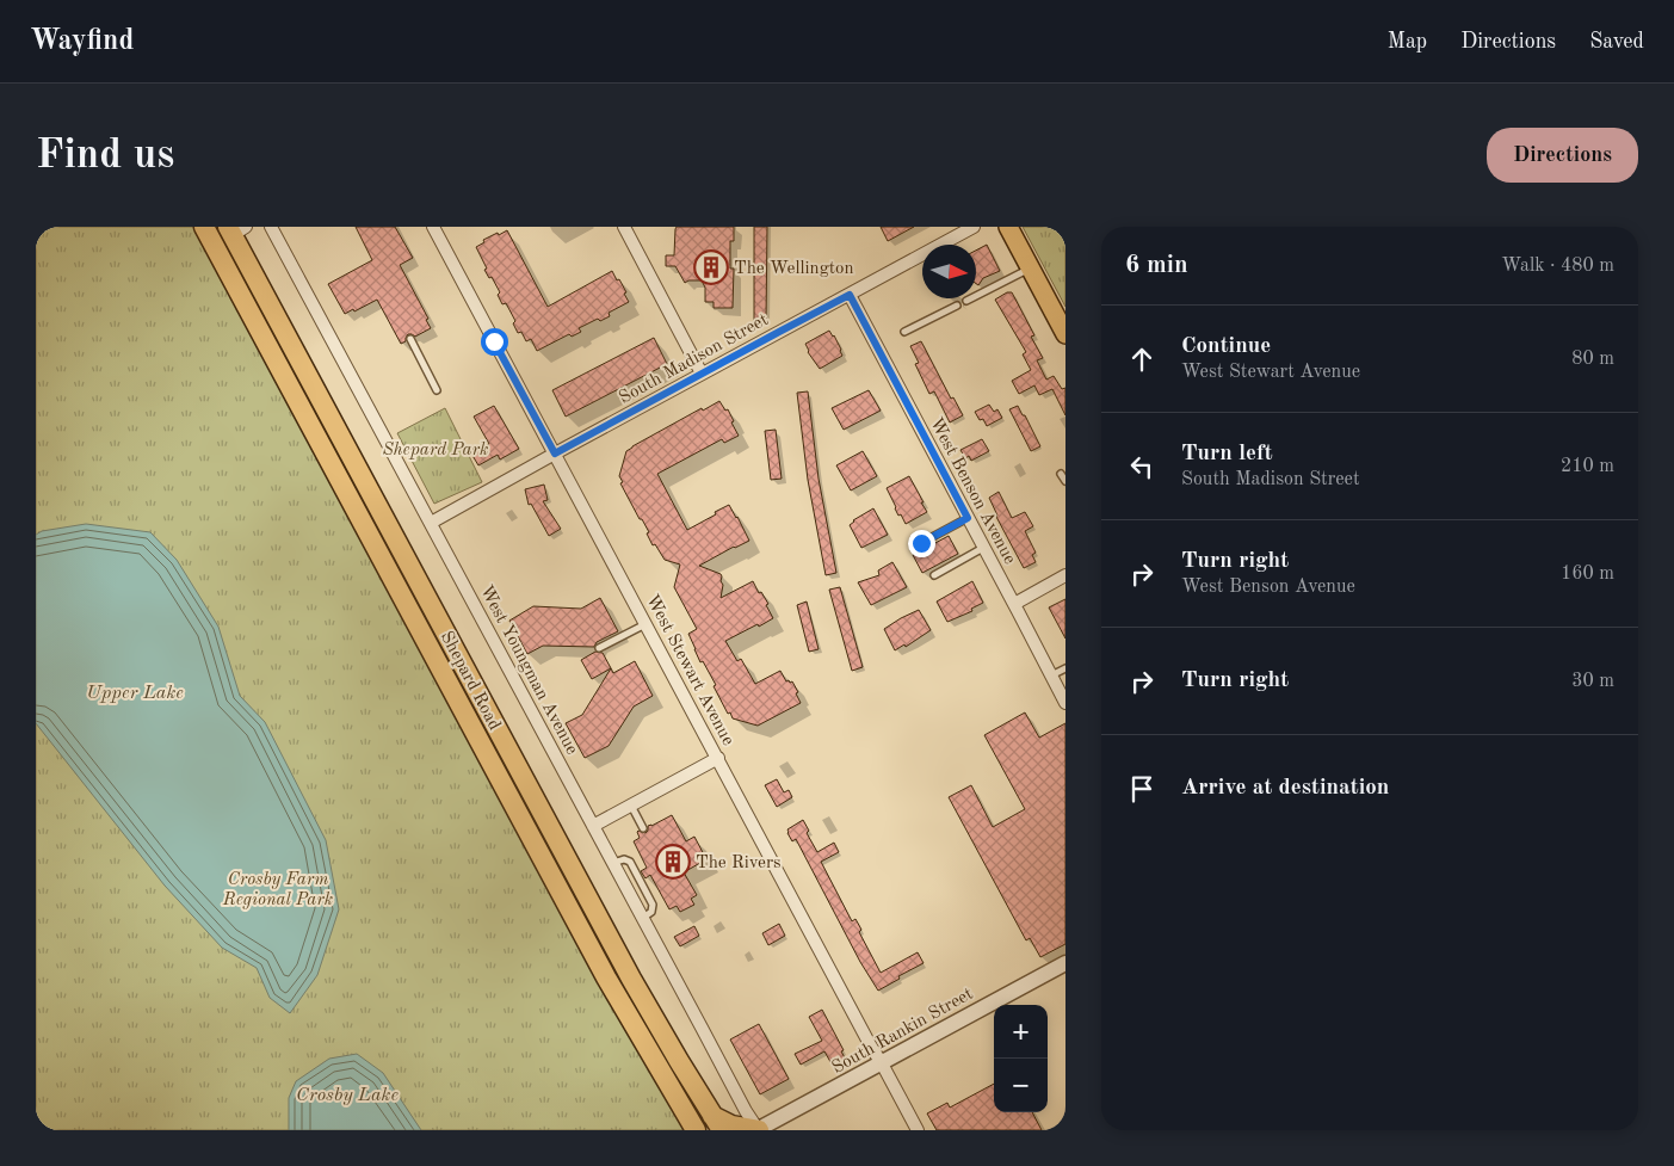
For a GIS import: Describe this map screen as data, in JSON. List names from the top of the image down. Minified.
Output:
{"streets":{"highway":["Shepard Road"],"street":["South Madison Street","West Benson Avenue","West Youngman Avenue","West Stewart Avenue","South Rankin Street"]},"crossings":[["South Madison Street","West Benson Avenue"],["South Madison Street","West Youngman Avenue"],["South Madison Street","West Stewart Avenue"],["West Youngman Avenue","South Rankin Street"],["West Stewart Avenue","South Rankin Street"]],"water":["Upper Lake","Crosby Lake"],"parks":["Shepard Park","Crosby Farm Regional Park"],"places":{"building":["The Wellington","The Rivers"]},"north":"right","page":{"header":"Wayfind","nav":["Map","Directions","Saved"],"buttons":"Directions","title":"Find us","heading":["6 min","Walk · 480 m"],"list":[["Continue","West Stewart Avenue","80 m"],["Turn left","South Madison Street","210 m"],["Turn right","West Benson Avenue","160 m"],["Turn right","30 m"],"Arrive at destination"],"map_buttons":["+","−"]}}
